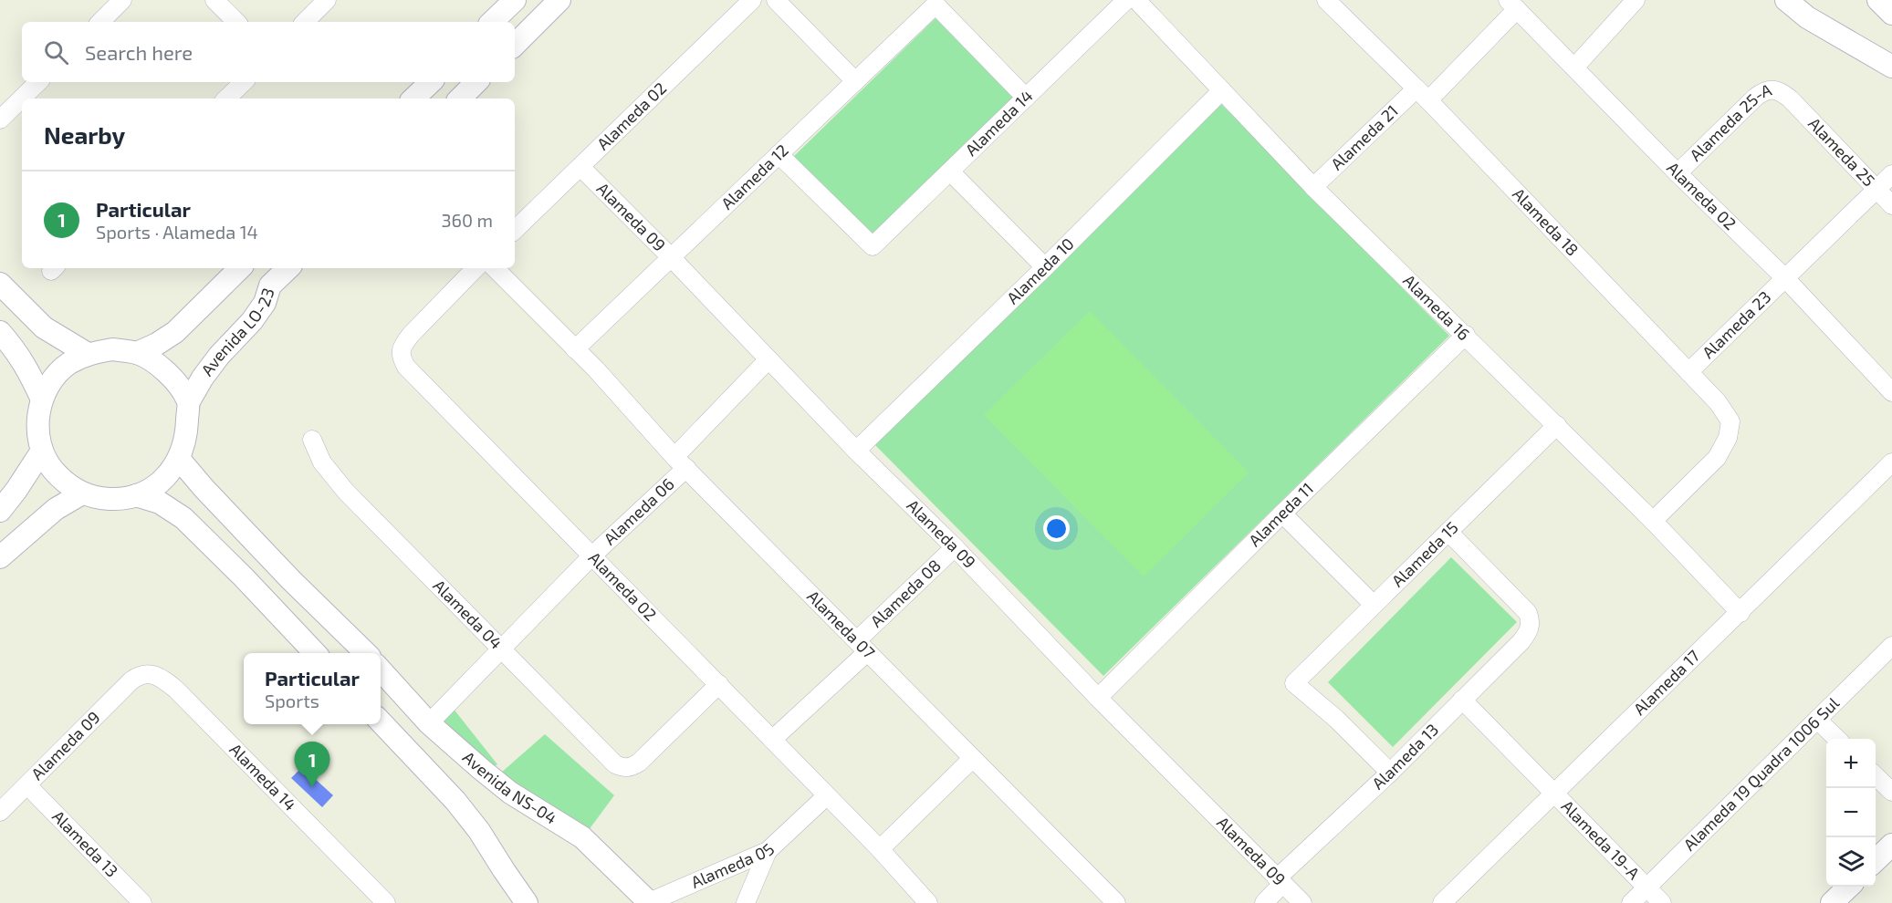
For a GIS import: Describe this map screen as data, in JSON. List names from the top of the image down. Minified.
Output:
{"streets":{"street":["Alameda 02","Alameda 14","Alameda 25-A","Alameda 21","Alameda 25","Alameda 12","Alameda 09","Alameda 18","Alameda 10","Alameda 16","Alameda 23","Avenida LO-23","Alameda 06","Alameda 11","Alameda 15","Alameda 08","Alameda 04","Alameda 07","Alameda 17","Alameda 13","Alameda 19 Quadra 1006 Sul","Avenida NS-04","Alameda 19-A","Alameda 05"]},"crossings":[["Alameda 02","Alameda 25-A"],["Alameda 02","Alameda 21"],["Alameda 02","Alameda 09"],["Alameda 02","Alameda 23"],["Alameda 02","Alameda 06"],["Alameda 02","Alameda 08"],["Alameda 02","Alameda 04"],["Alameda 14","Alameda 12"],["Alameda 14","Alameda 09"],["Alameda 14","Alameda 16"],["Alameda 25-A","Alameda 25"],["Alameda 21","Alameda 18"],["Alameda 21","Alameda 16"],["Alameda 25","Alameda 23"],["Alameda 12","Alameda 09"],["Alameda 12","Alameda 07"],["Alameda 09","Alameda 10"],["Alameda 09","Alameda 06"],["Alameda 09","Alameda 11"],["Alameda 09","Alameda 08"],["Alameda 09","Alameda 13"],["Alameda 18","Alameda 16"],["Alameda 18","Alameda 23"],["Alameda 10","Alameda 16"],["Alameda 16","Alameda 11"],["Alameda 16","Alameda 15"],["Alameda 16","Alameda 17"],["Alameda 06","Alameda 04"],["Alameda 06","Alameda 07"],["Alameda 06","Avenida NS-04"],["Alameda 15","Alameda 13"],["Alameda 08","Alameda 07"],["Alameda 17","Alameda 19-A"],["Alameda 13","Alameda 19-A"],["Alameda 19 Quadra 1006 Sul","Alameda 19-A"],["Avenida NS-04","Alameda 05"]],"page":{"search":"Search here","heading":"Nearby","list":[{"mark":"1","name":"Particular","note":"Sports · Alameda 14","value":"360 m"}],"popup":["Particular","Sports"],"map_buttons":["+","−"],"pins":"1"}}
